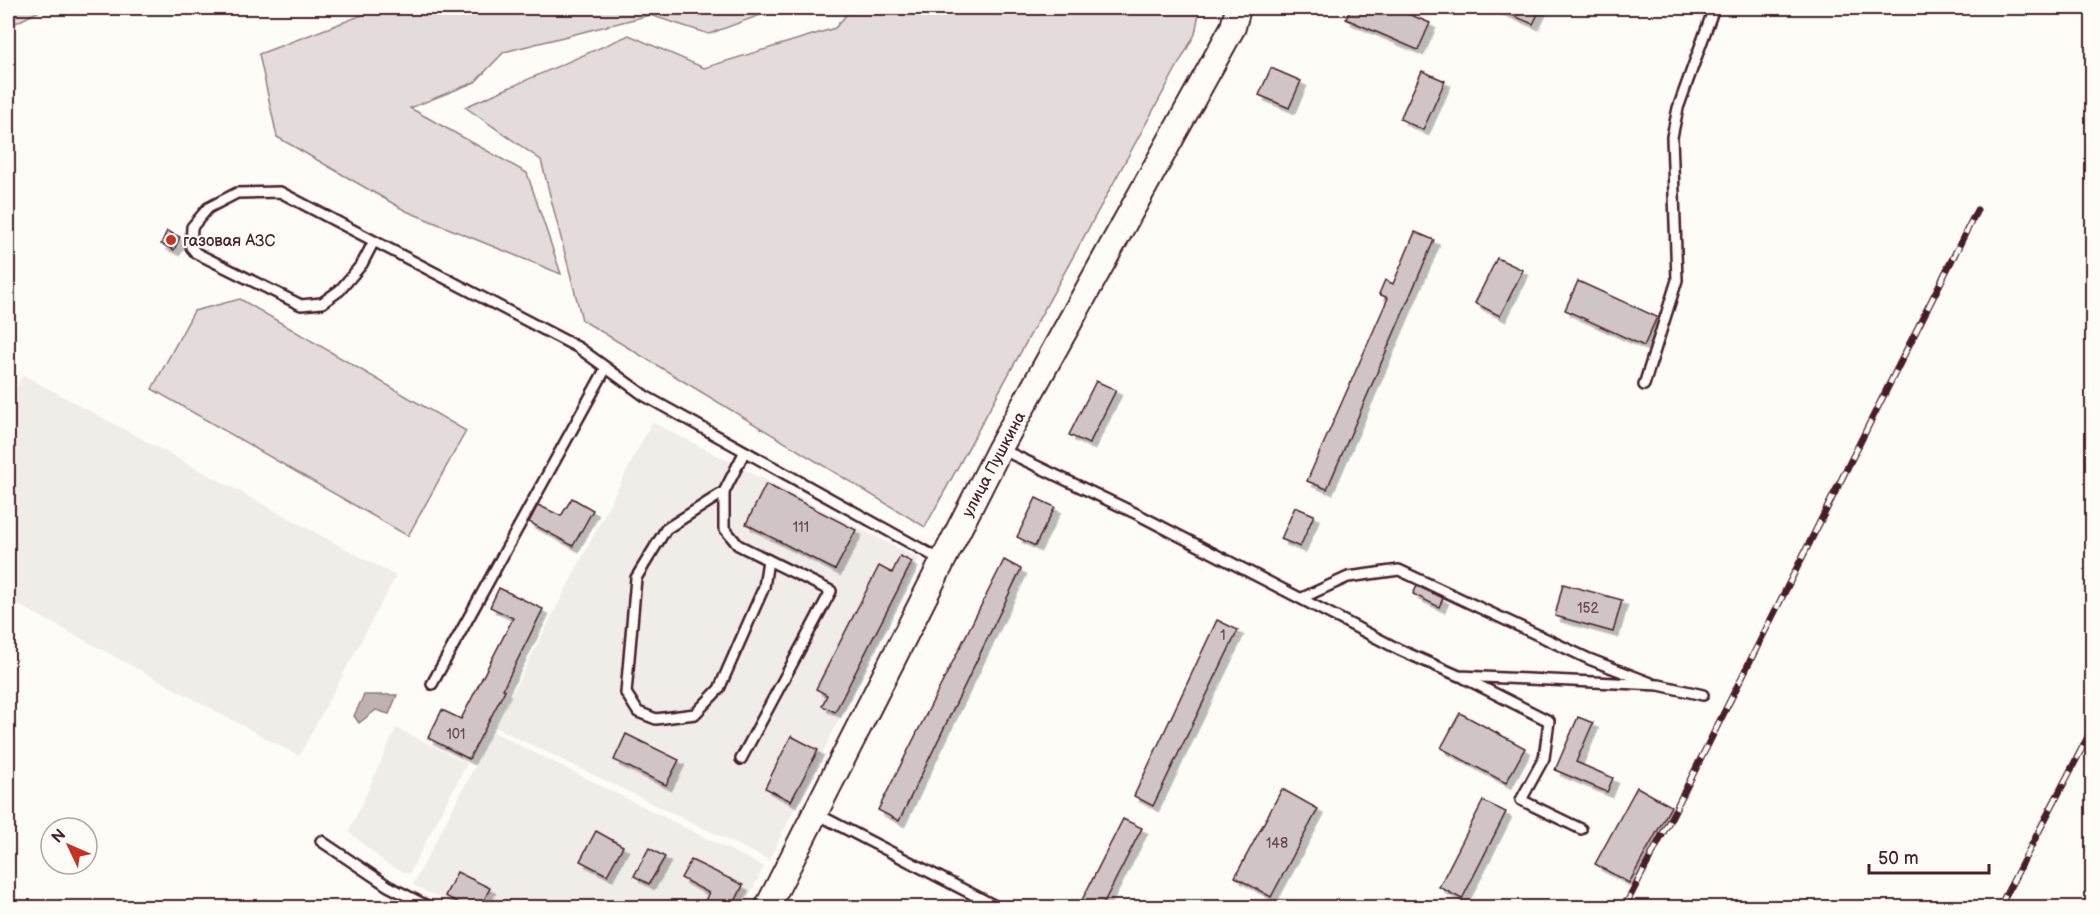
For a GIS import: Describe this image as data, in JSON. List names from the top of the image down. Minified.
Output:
{"streets":{"main road":["улица Пушкина"]},"places":["газовая АЗС"],"house_numbers":["111","152","1","101","148"],"scale_bar":"50 m","north":"top left"}
